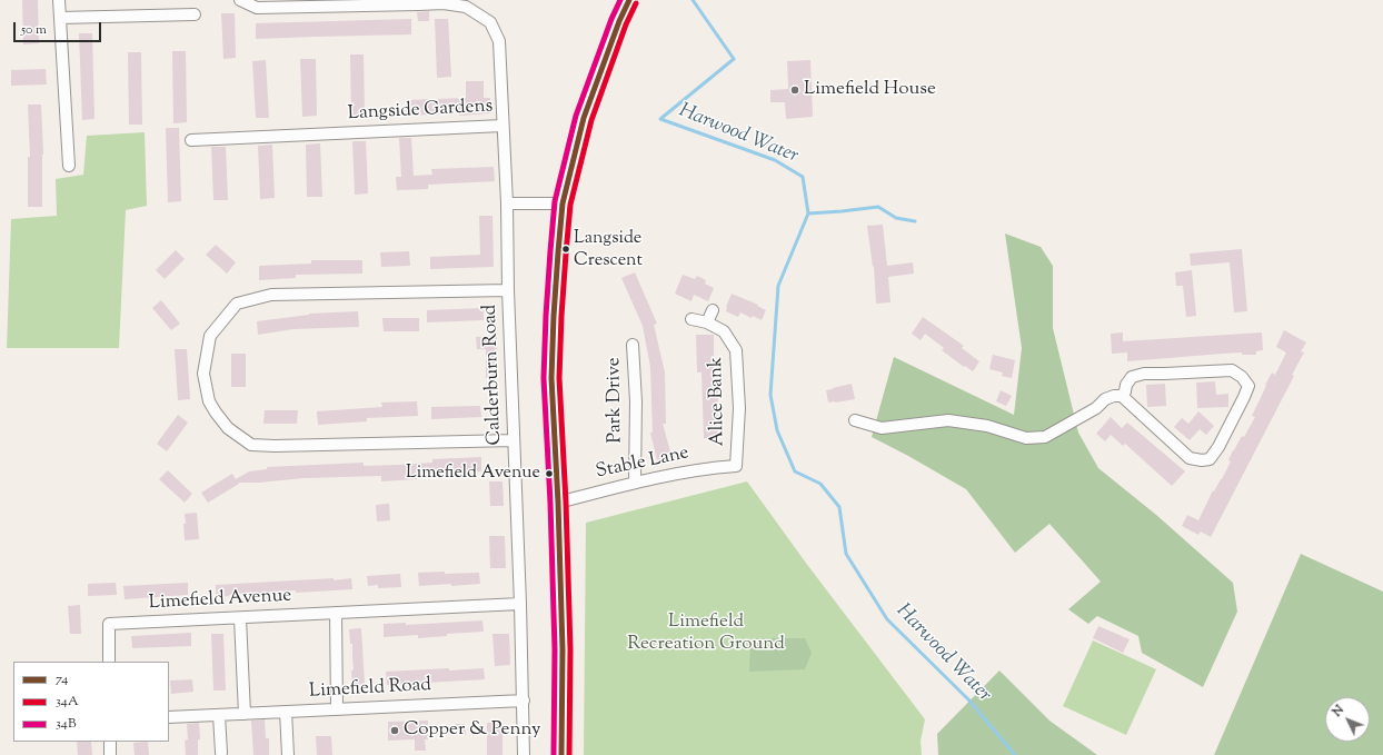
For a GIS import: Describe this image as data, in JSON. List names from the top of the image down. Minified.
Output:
{"streets":{"street":["Langside Gardens","Calderburn Road","Park Drive","Alice Bank","Stable Lane","Limefield Avenue","Limefield Road"]},"crossings":[["Langside Gardens","Calderburn Road"],["Calderburn Road","Limefield Avenue"],["Calderburn Road","Limefield Road"],["Park Drive","Stable Lane"],["Alice Bank","Stable Lane"]],"water":["Harwood Water"],"parks":["Limefield Recreation Ground"],"places":["Limefield House","Langside Crescent","Limefield Avenue","Copper & Penny"],"lines":["transit line 74","transit line 34B","transit line 34A"],"legend":["74","34A","34B"],"scale_bar":"50 m","north":"top left"}
